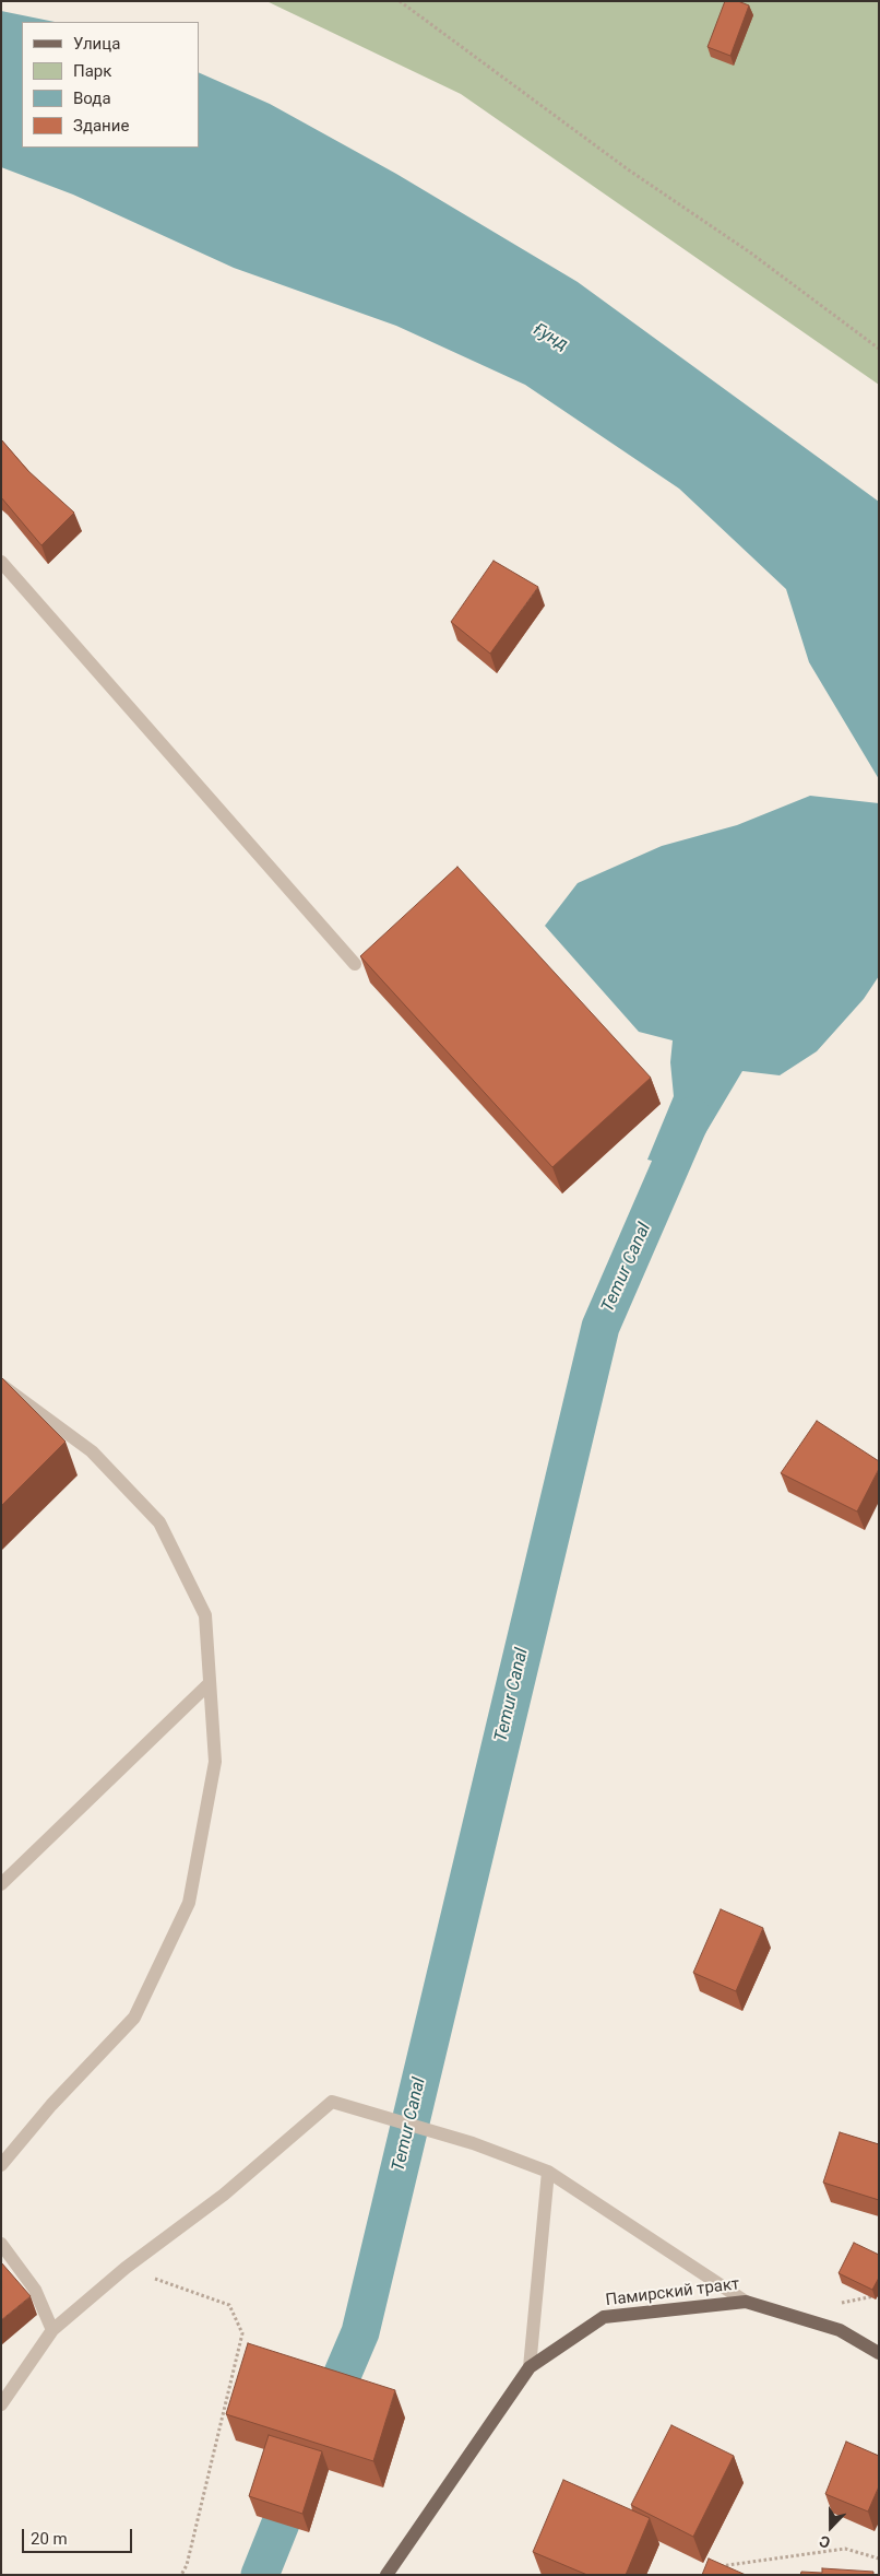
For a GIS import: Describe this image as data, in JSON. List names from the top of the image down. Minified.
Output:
{"streets":{"main road":["Памирский тракт"]},"water":["Ғунд","Temur Canal"],"legend":["Улица","Парк","Вода","Здание"],"scale_bar":"20 m","north":"bottom"}
